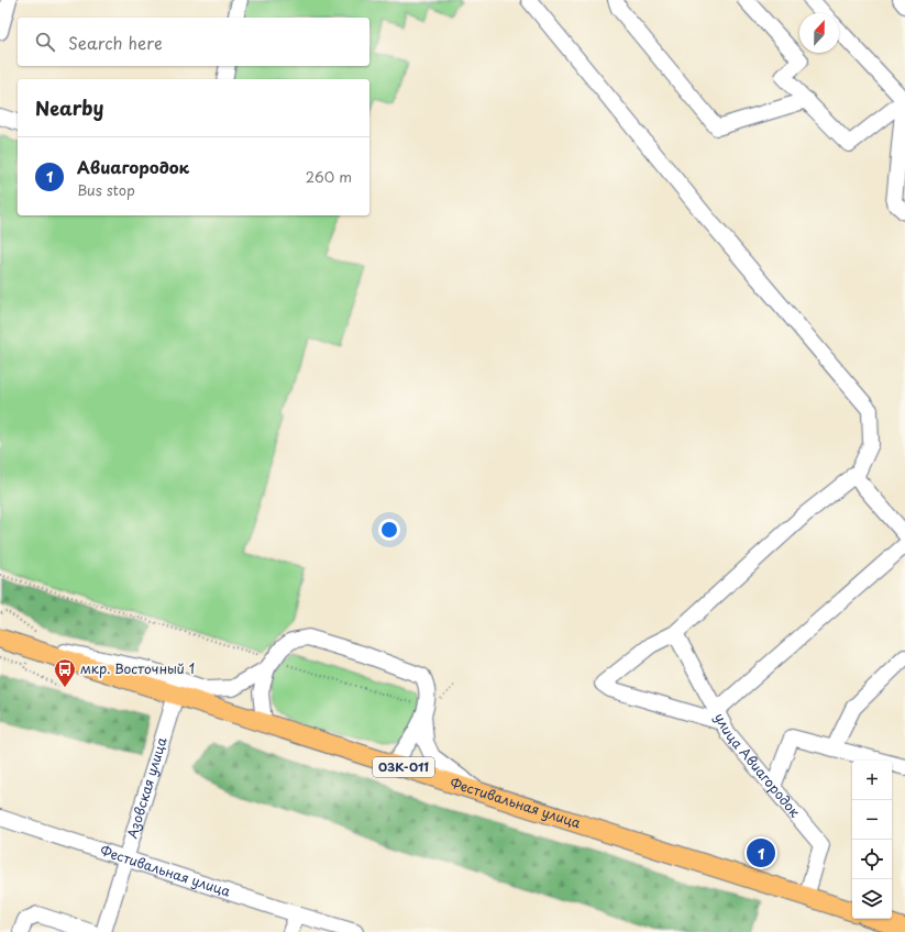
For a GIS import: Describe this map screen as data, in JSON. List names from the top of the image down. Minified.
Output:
{"streets":{"main road":["03К-011","Фестивальная улица"],"street":["улица Авиагородок","Азовская улица"]},"crossings":[["улица Авиагородок","Фестивальная улица"],["Азовская улица","Фестивальная улица"]],"places":{"bus stop":["мкр. Восточный 1"]},"north":"top","page":{"search":"Search here","heading":"Nearby","list":[{"mark":"1","name":"Авиагородок","note":"Bus stop","value":"260 m"}],"map_buttons":["+","−"],"pins":"1"}}
